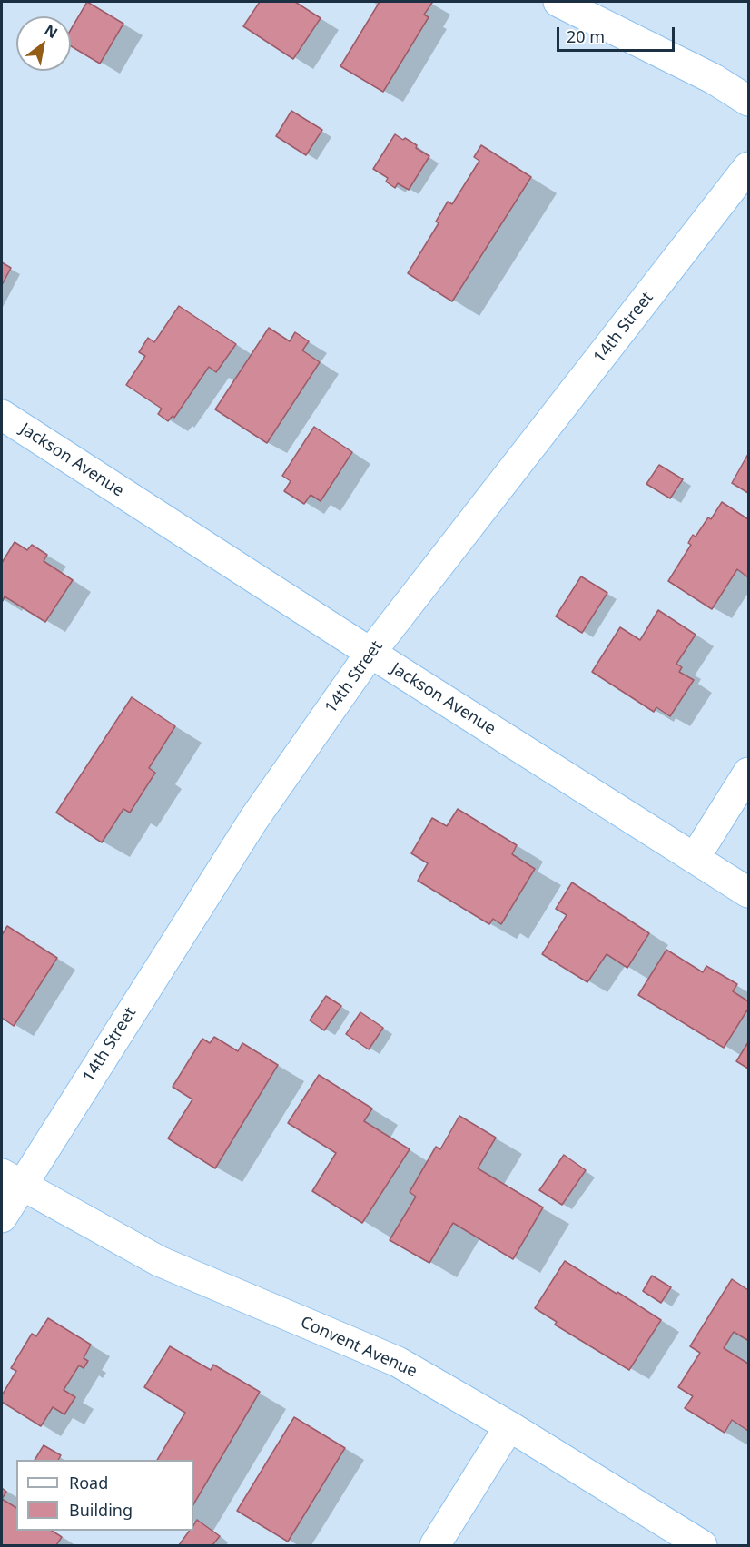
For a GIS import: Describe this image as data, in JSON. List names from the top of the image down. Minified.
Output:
{"streets":{"street":["14th Street","Jackson Avenue","Convent Avenue"]},"crossings":[["14th Street","Jackson Avenue"],["14th Street","Convent Avenue"]],"legend":["Road","Building"],"scale_bar":"20 m","north":"top right"}
